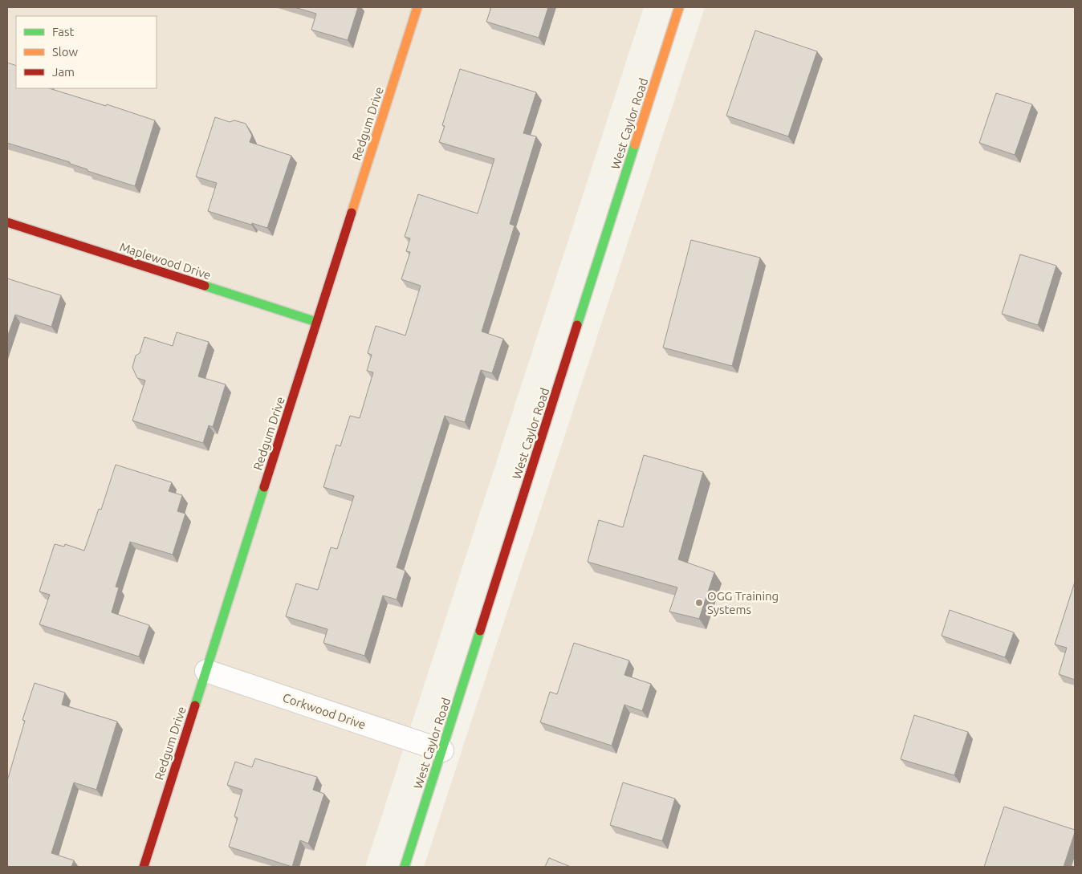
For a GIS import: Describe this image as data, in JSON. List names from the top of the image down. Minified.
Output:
{"streets":{"street":["Redgum Drive","West Caylor Road","Maplewood Drive","Corkwood Drive"]},"crossings":[["Redgum Drive","Maplewood Drive"],["Redgum Drive","Corkwood Drive"],["West Caylor Road","Corkwood Drive"]],"places":["OGG Training Systems"],"legend":["Fast","Slow","Jam"]}
